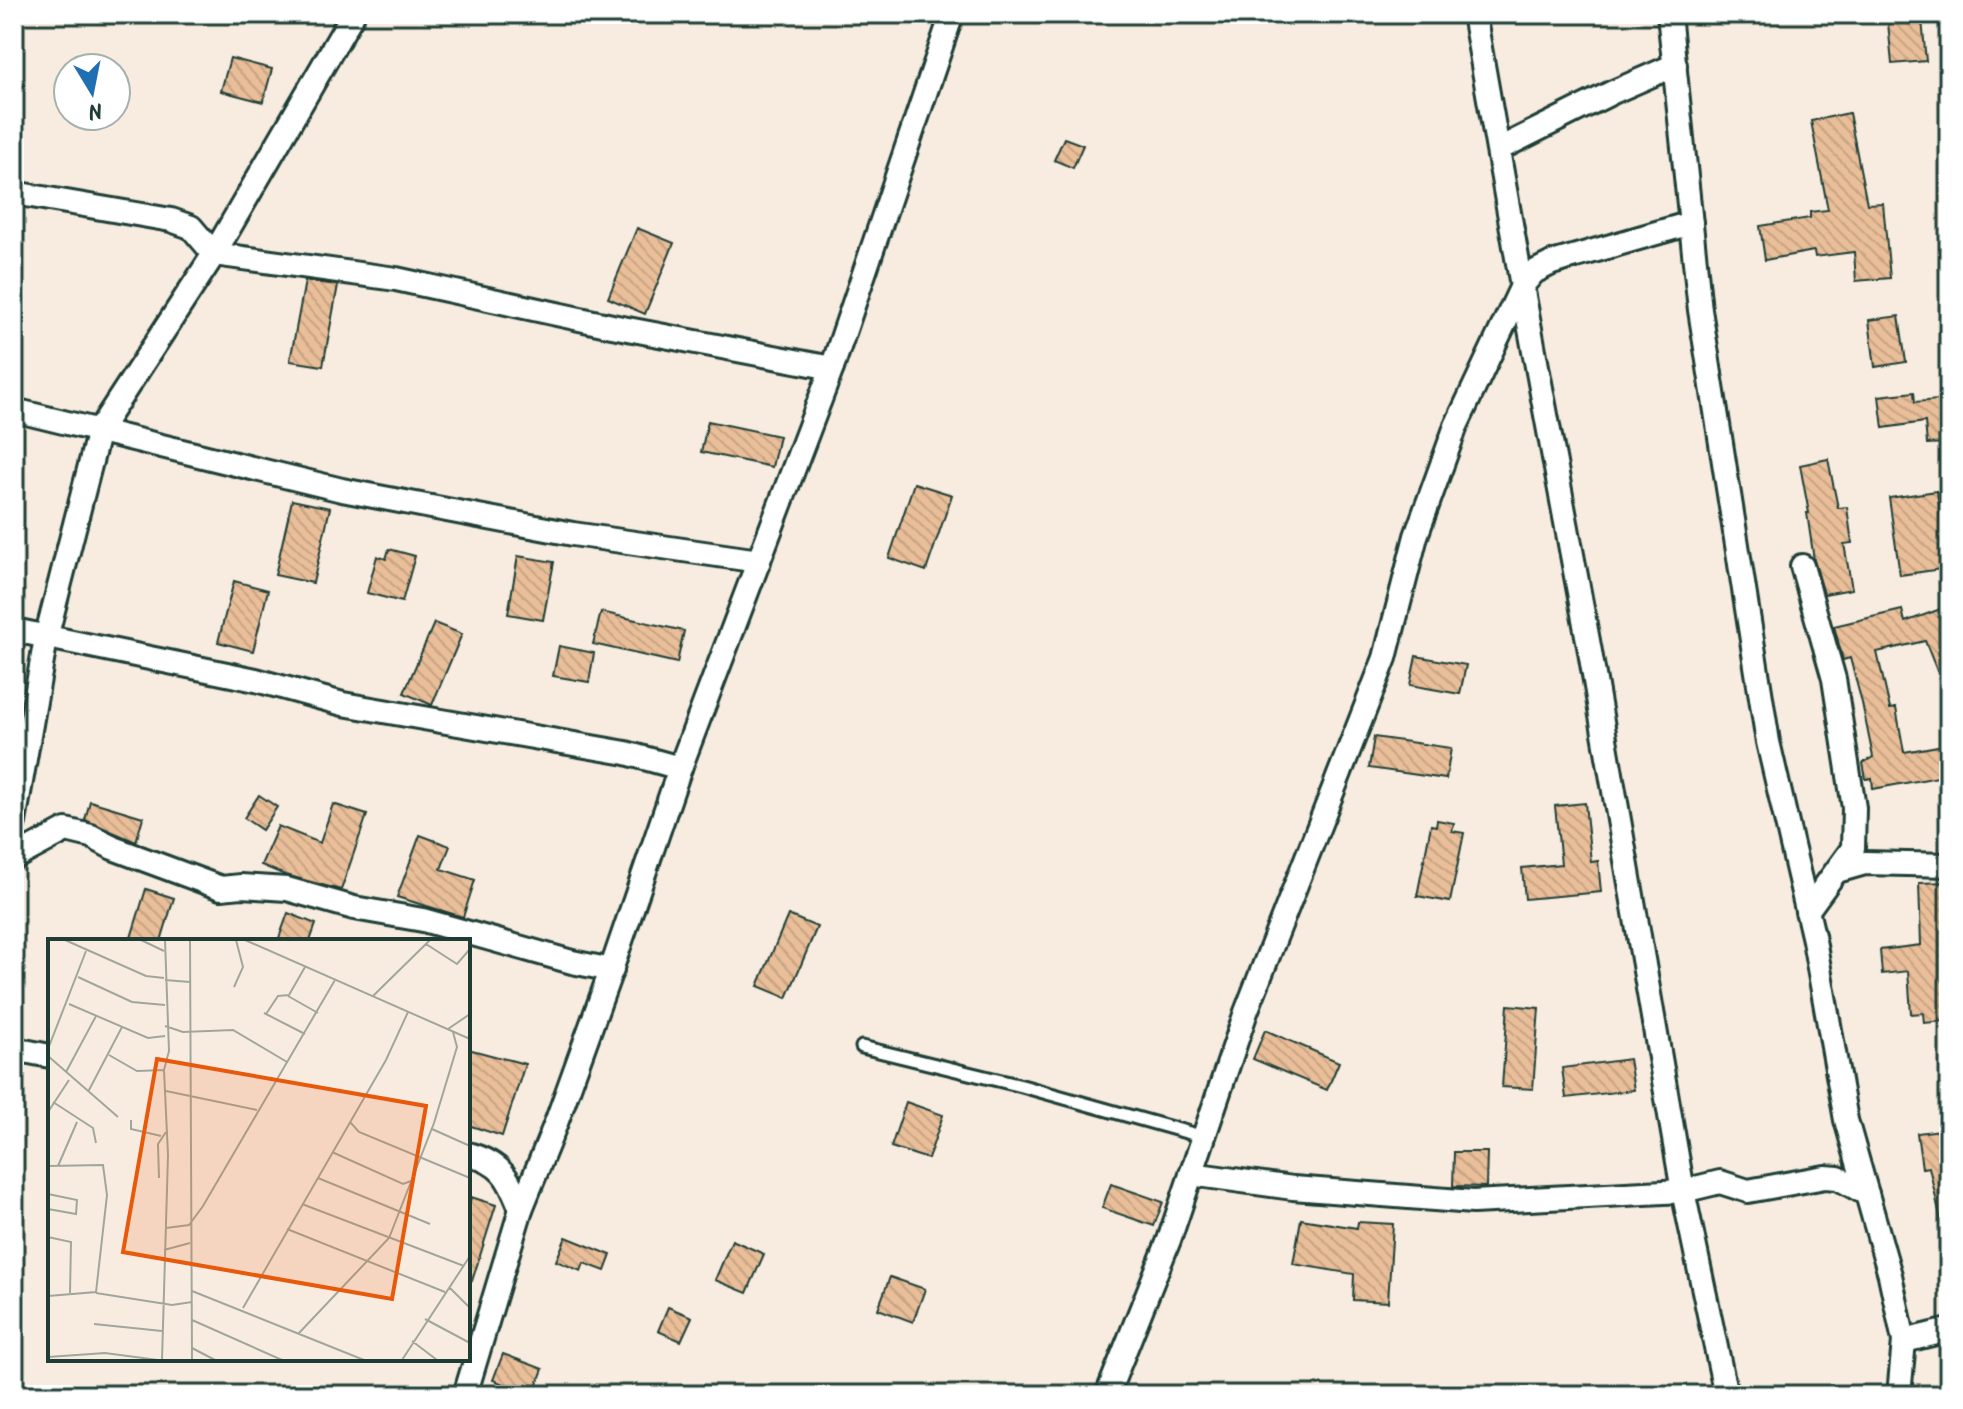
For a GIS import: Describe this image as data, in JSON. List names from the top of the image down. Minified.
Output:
{"north":"bottom"}
